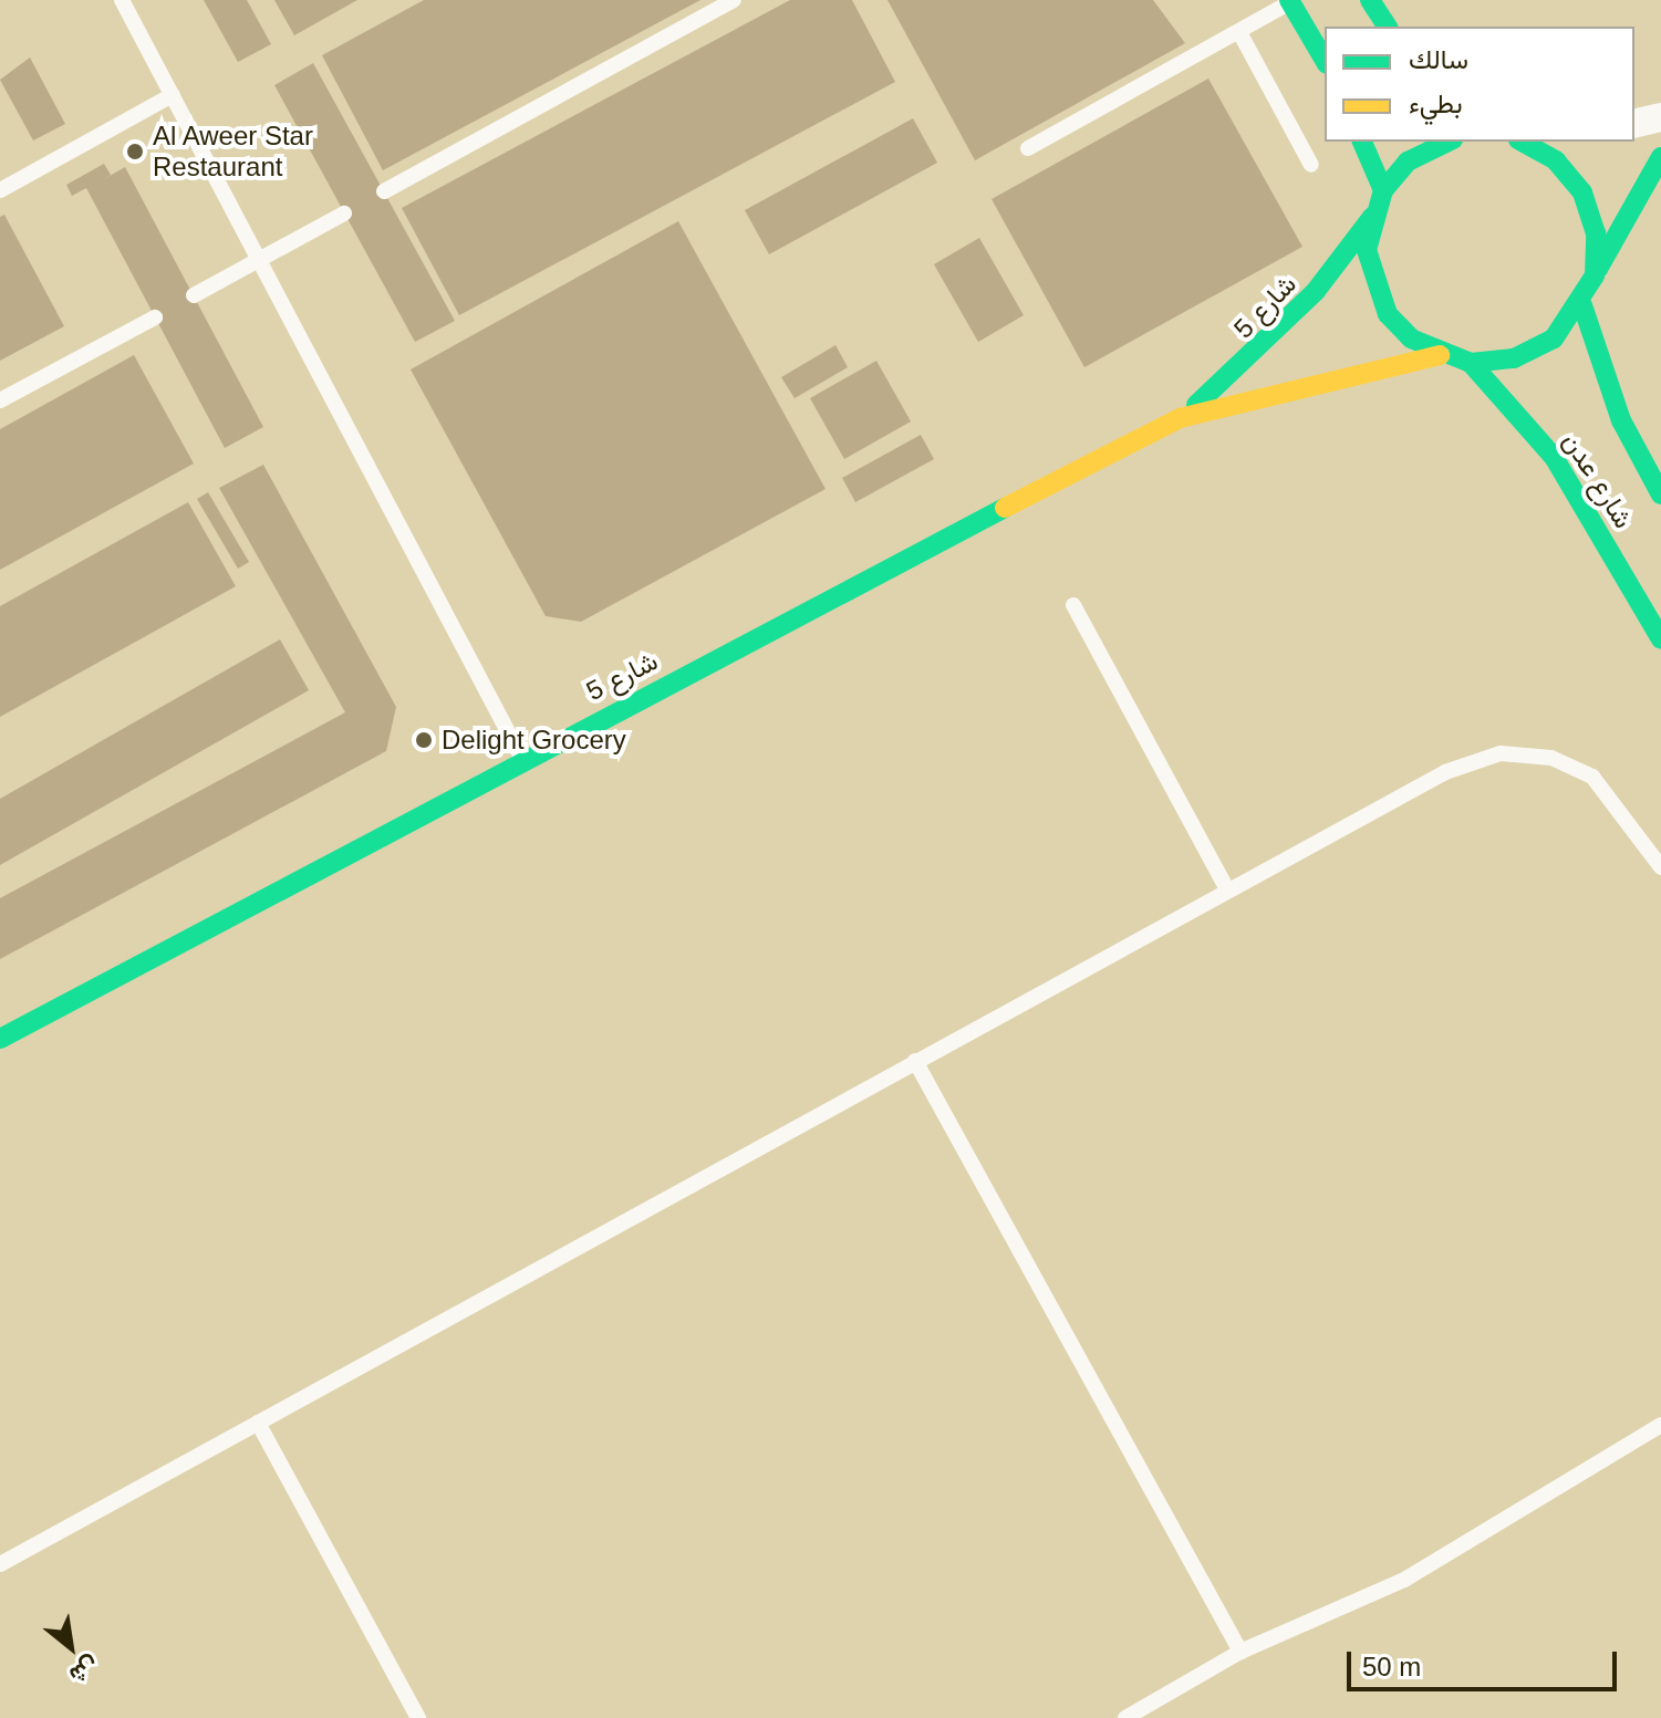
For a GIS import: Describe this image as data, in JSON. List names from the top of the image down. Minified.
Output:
{"streets":{"street":["شارع 5","شارع عدن"]},"places":["Al Aweer Star Restaurant","Delight Grocery"],"legend":["سالك","بطيء"],"scale_bar":"50 m","north":"bottom right"}
